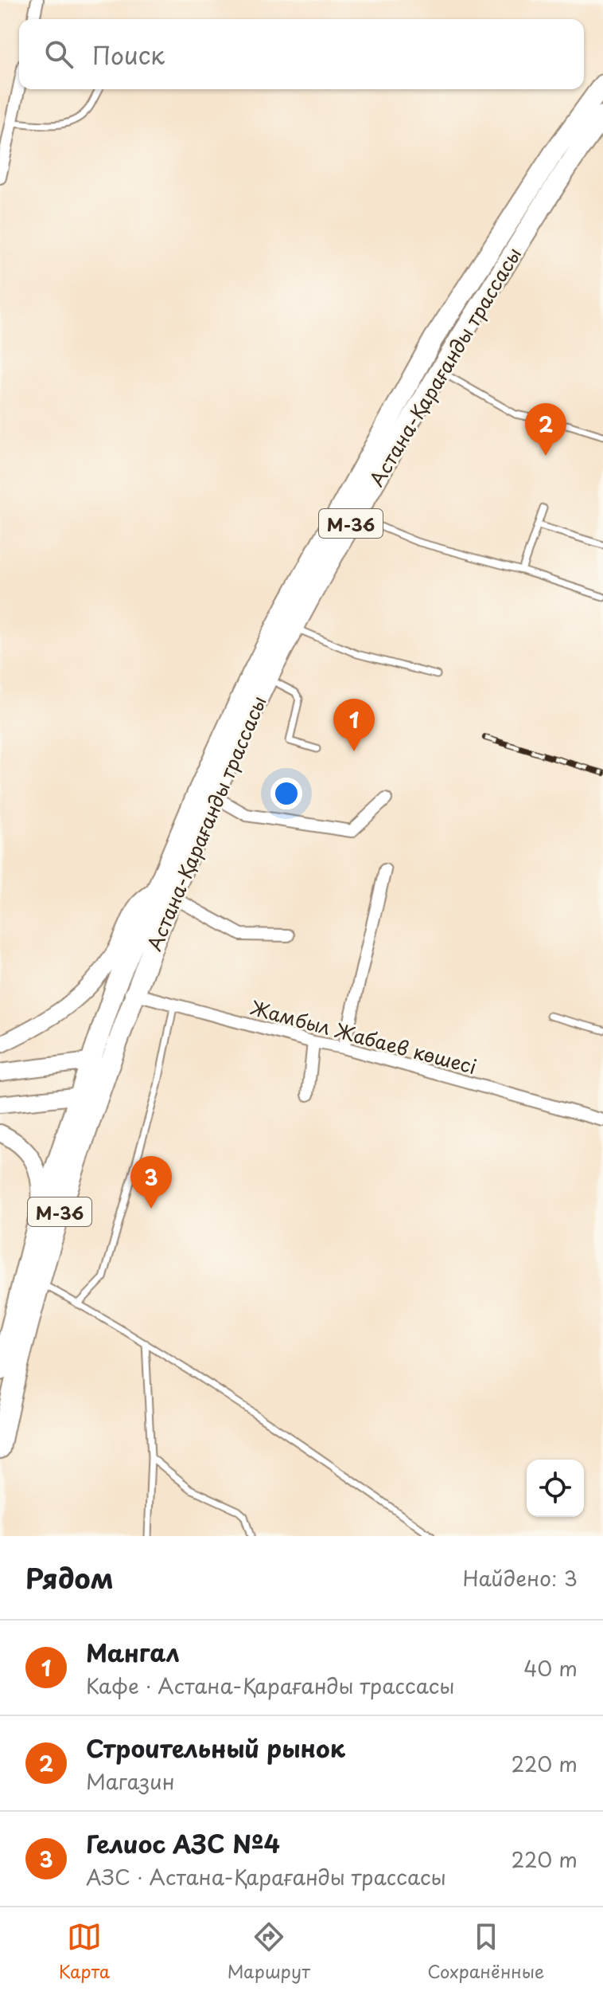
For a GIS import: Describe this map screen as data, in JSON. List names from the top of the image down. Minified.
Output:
{"streets":{"main road":["Астана-Қарағанды трассасы","M-36"],"street":["Жамбыл Жабаев көшесі"]},"crossings":[["Астана-Қарағанды трассасы","Жамбыл Жабаев көшесі"]],"page":{"search":"Поиск","pins":["2","1","3"],"heading":["Рядом","Найдено: 3"],"list":[{"mark":"1","name":"Мангал","note":"Кафе · Астана-Қарағанды трассасы","value":"40 m"},{"mark":"2","name":"Строительный рынок","note":"Магазин","value":"220 m"},{"mark":"3","name":"Гелиос АЗС №4","note":"АЗС · Астана-Қарағанды трассасы","value":"220 m"}],"nav":["Карта","Маршрут","Сохранённые"]}}
